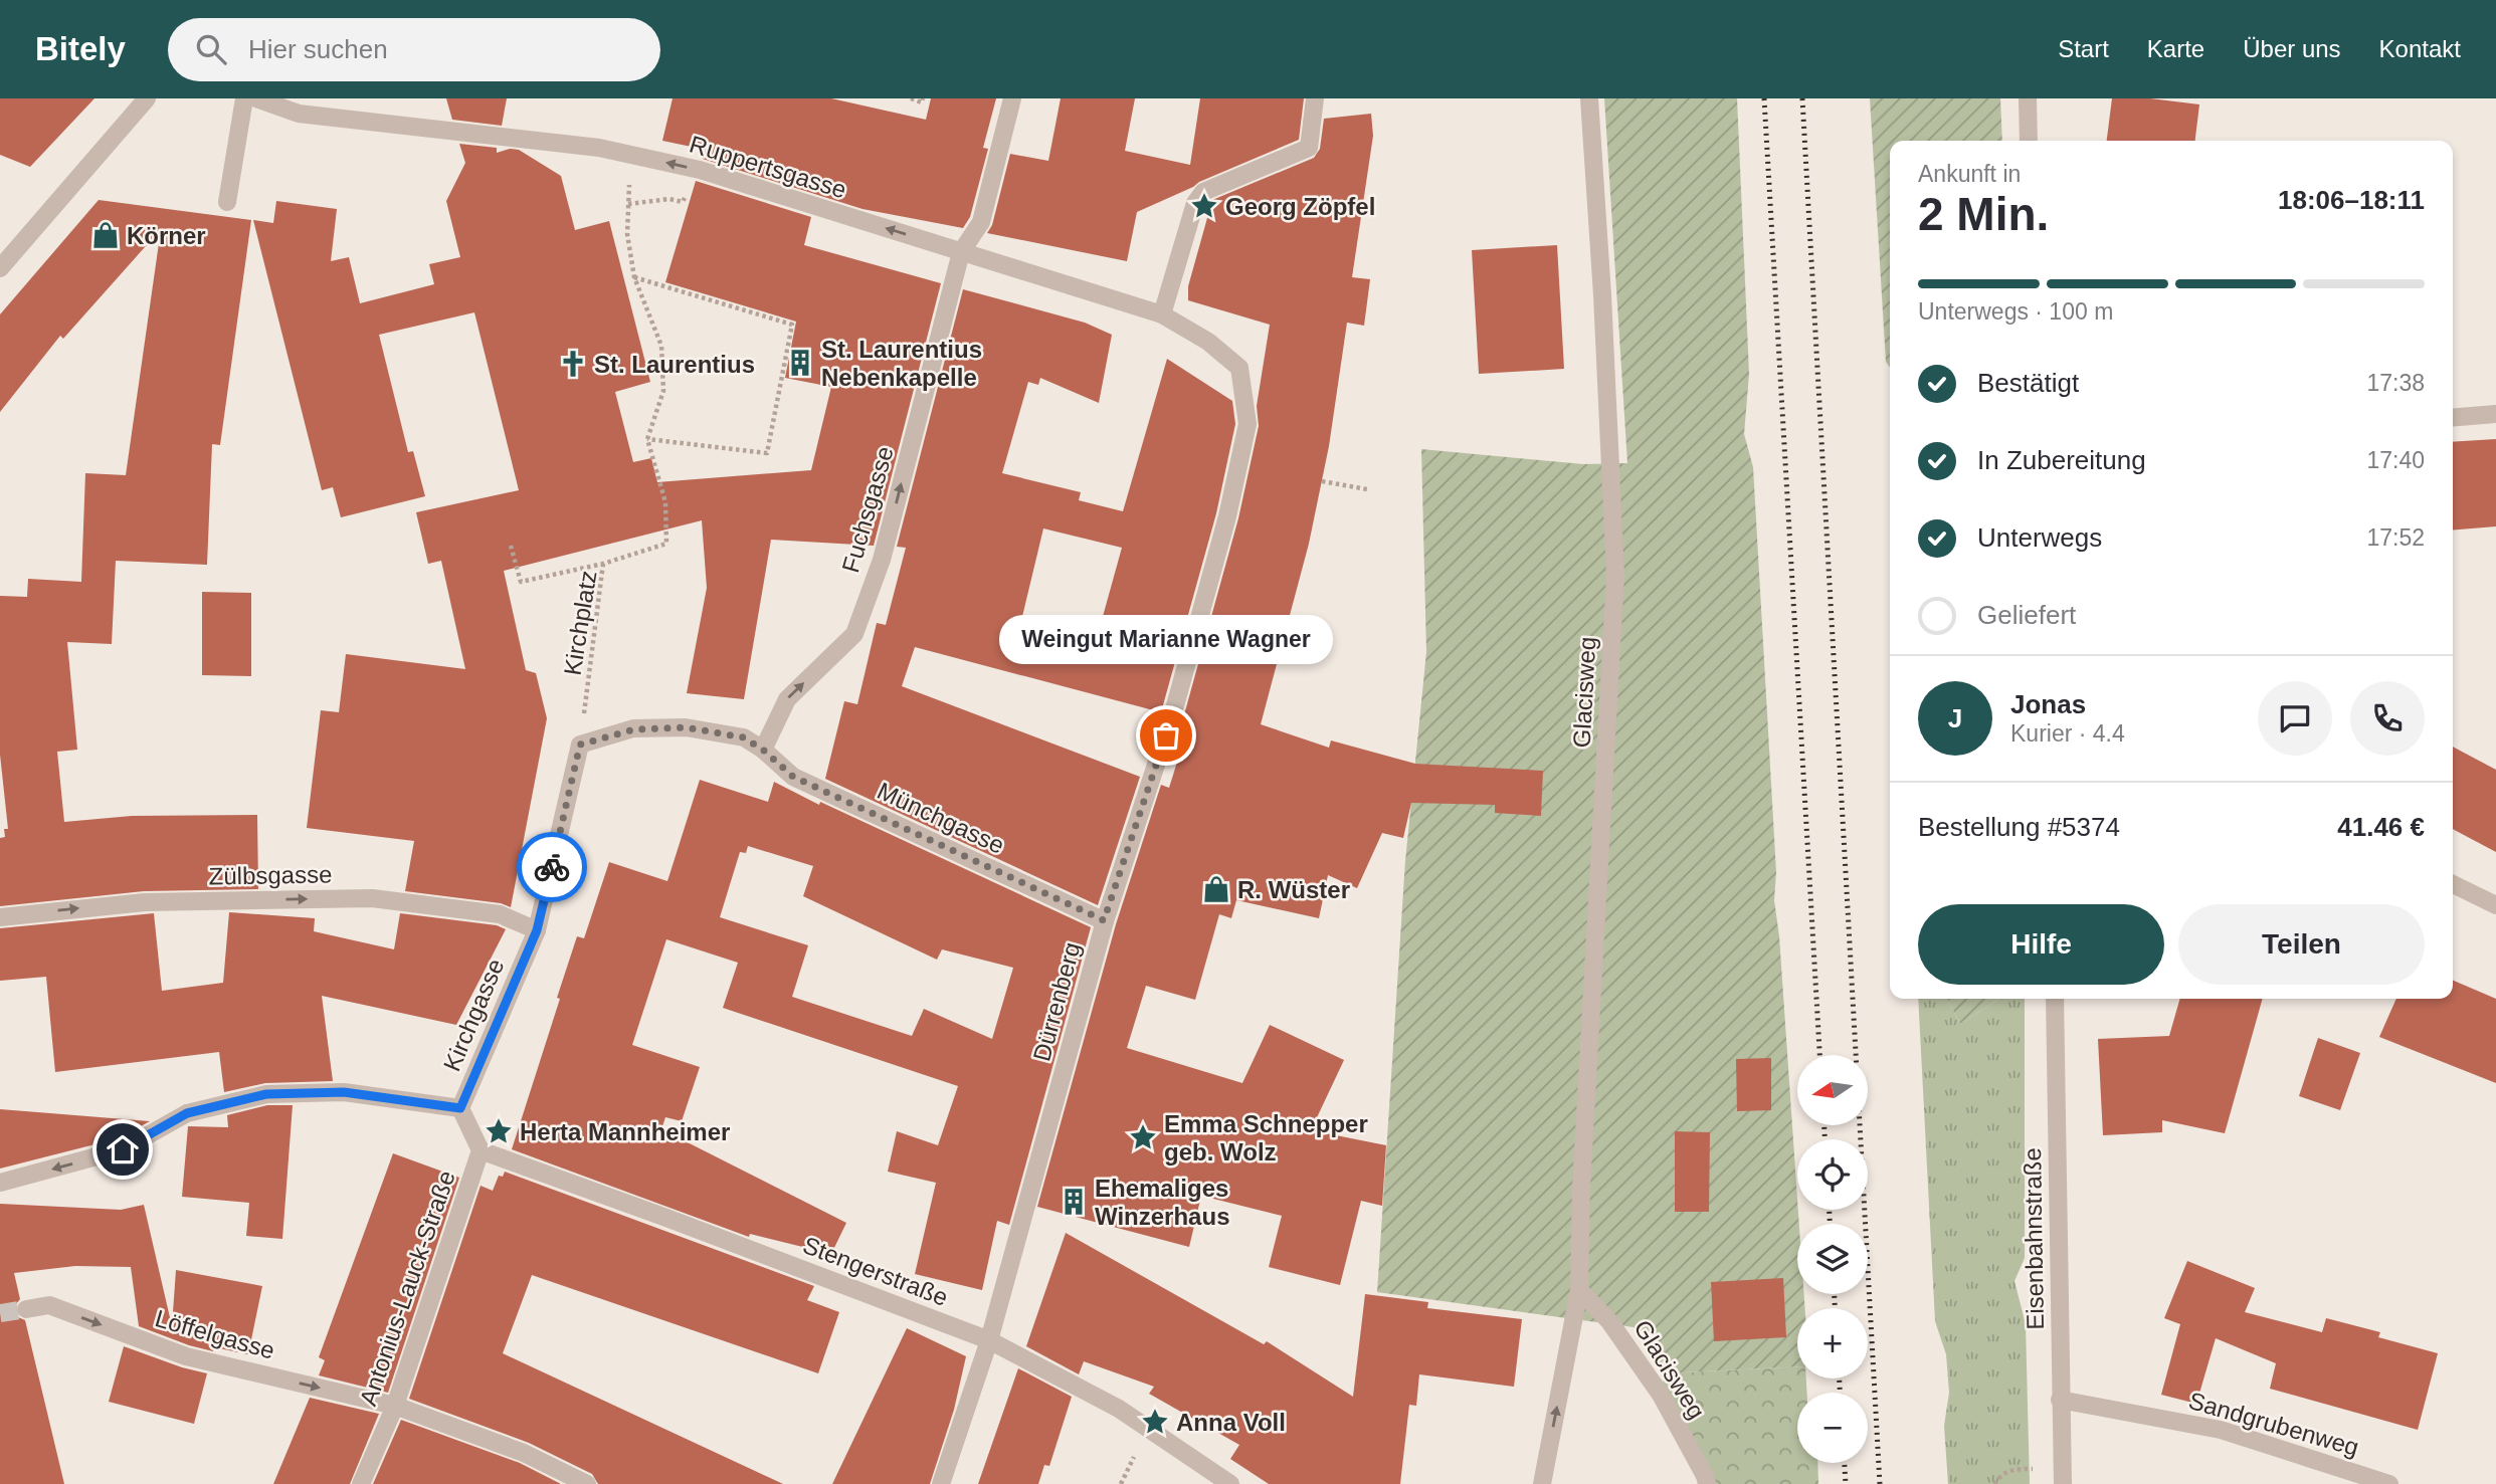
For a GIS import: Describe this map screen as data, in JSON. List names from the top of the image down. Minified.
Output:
{"streets":{"street":["Ruppertsgasse","Fuchsgasse","Glacisweg","Münchgasse","Zülbsgasse","Dürrenberg","Kirchgasse","Eisenbahnstraße","Stengerstraße","Antonius-Lauck-Straße","Löffelgasse","Sandgrubenweg"],"path":["Kirchplatz"]},"crossings":[["Ruppertsgasse","Fuchsgasse"],["Ruppertsgasse","Dürrenberg"],["Fuchsgasse","Münchgasse"],["Fuchsgasse","Kirchgasse"],["Münchgasse","Dürrenberg"],["Münchgasse","Kirchgasse"],["Zülbsgasse","Kirchgasse"],["Dürrenberg","Stengerstraße"],["Kirchgasse","Antonius-Lauck-Straße"],["Eisenbahnstraße","Sandgrubenweg"],["Stengerstraße","Antonius-Lauck-Straße"],["Antonius-Lauck-Straße","Löffelgasse"]],"one_way":["Ruppertsgasse","Fuchsgasse","Zülbsgasse","Kirchgasse","Löffelgasse"],"places":{"place":["Georg Zöpfel","Herta Mannheimer","Emma Schnepper geb. Wolz","Anna Voll"],"shop":["Körner","R. Wüster"],"building":["St. Laurentius Nebenkapelle","Ehemaliges Winzerhaus"],"church":["St. Laurentius"],"other":["Weingut Marianne Wagner"]},"north":"left","page":{"header":"Bitely","search":"Hier suchen","nav":["Start","Karte","Über uns","Kontakt"],"heading":["2 Min.","Ankunft in","18:06–18:11"],"panel":["Jonas","Kurier · 4.4","Bestellung #5374","41.46 €"],"bar":"Unterwegs · 100 m","list":[["Bestätigt","17:38"],["In Zubereitung","17:40"],["Unterwegs","17:52"],"Geliefert"],"bubble":"Weingut Marianne Wagner","round":"J","buttons":["Hilfe","Teilen"],"map_buttons":["+","−"]}}
